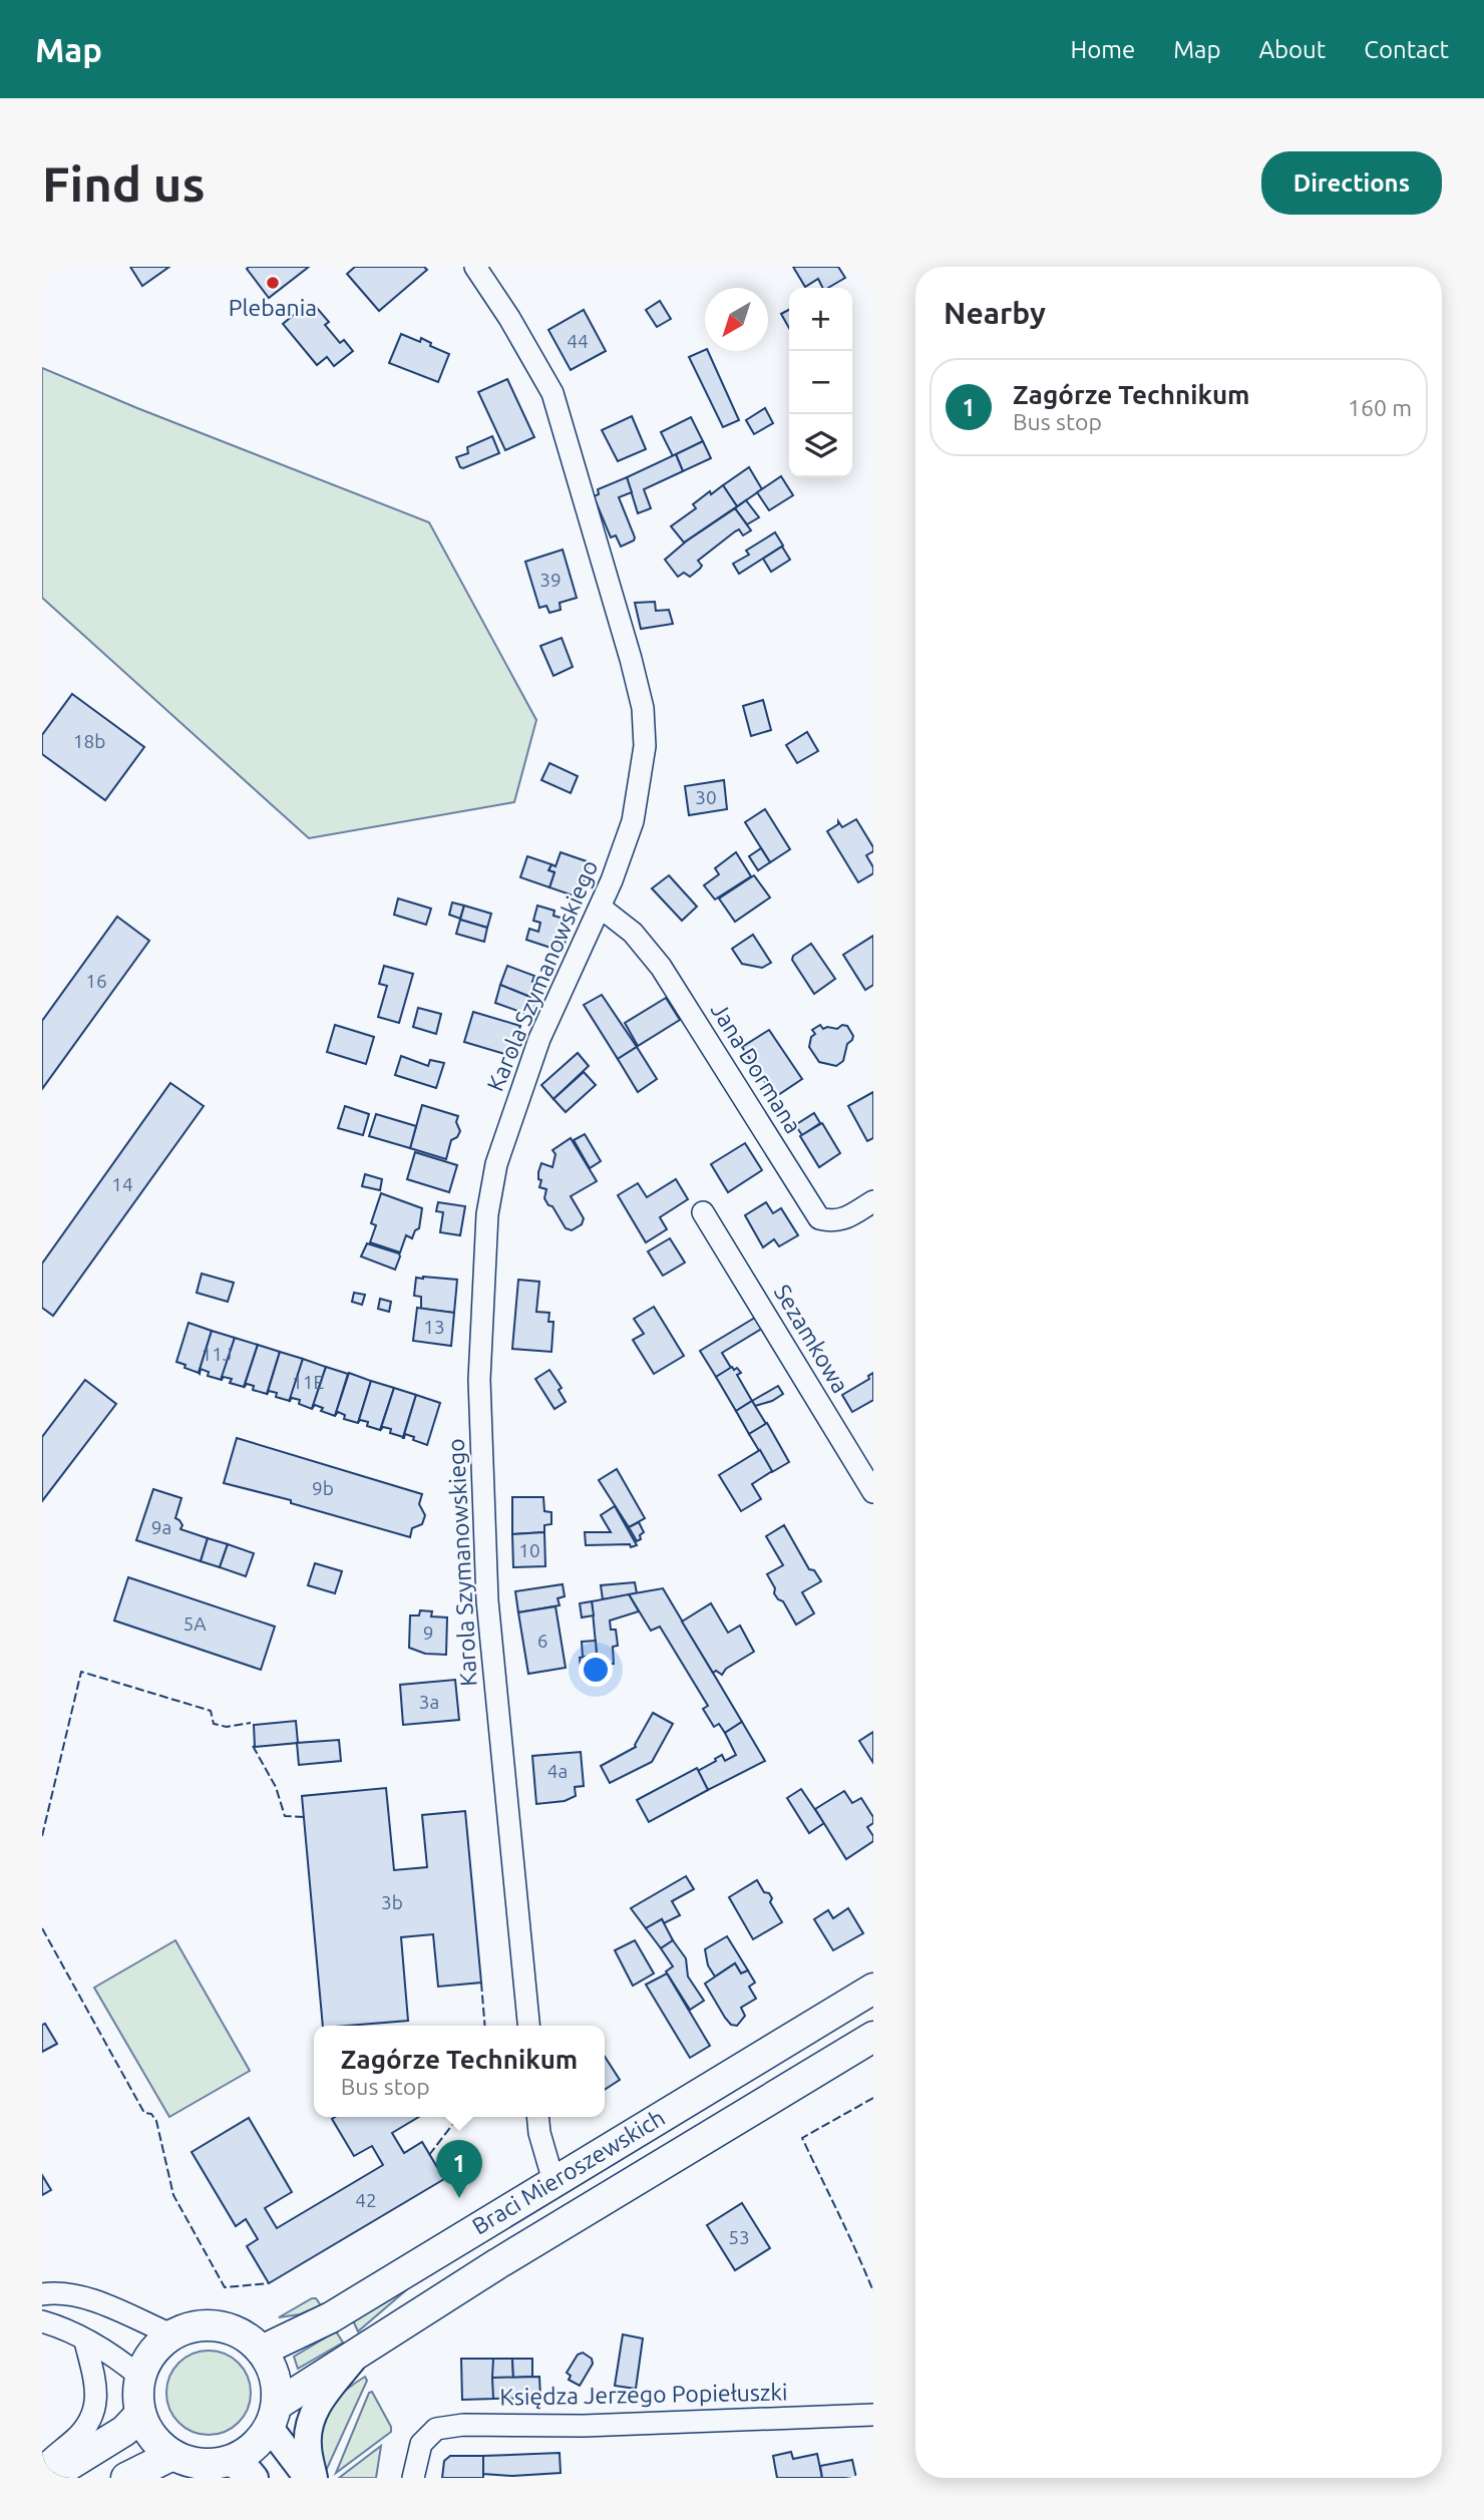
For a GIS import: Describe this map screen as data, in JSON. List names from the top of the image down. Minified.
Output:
{"streets":{"main road":["Braci Mieroszewskich"],"street":["Karola Szymanowskiego","Jana Dormana","Sezamkowa","Księdza Jerzego Popiełuszki"]},"crossings":[["Karola Szymanowskiego","Jana Dormana"]],"places":["Plebania"],"house_numbers":["44","39","18b","30","16","14","13","11J","11E","9b","9a","10","5A","9","6","3a","4a","3b","42","53"],"north":"bottom left","page":{"header":"Map","nav":["Home","Map","About","Contact"],"buttons":"Directions","title":"Find us","heading":"Nearby","map_buttons":["+","−"],"list":[{"mark":"1","name":"Zagórze Technikum","note":"Bus stop","value":"160 m"}],"popup":["Zagórze Technikum","Bus stop"],"pins":"1"}}
